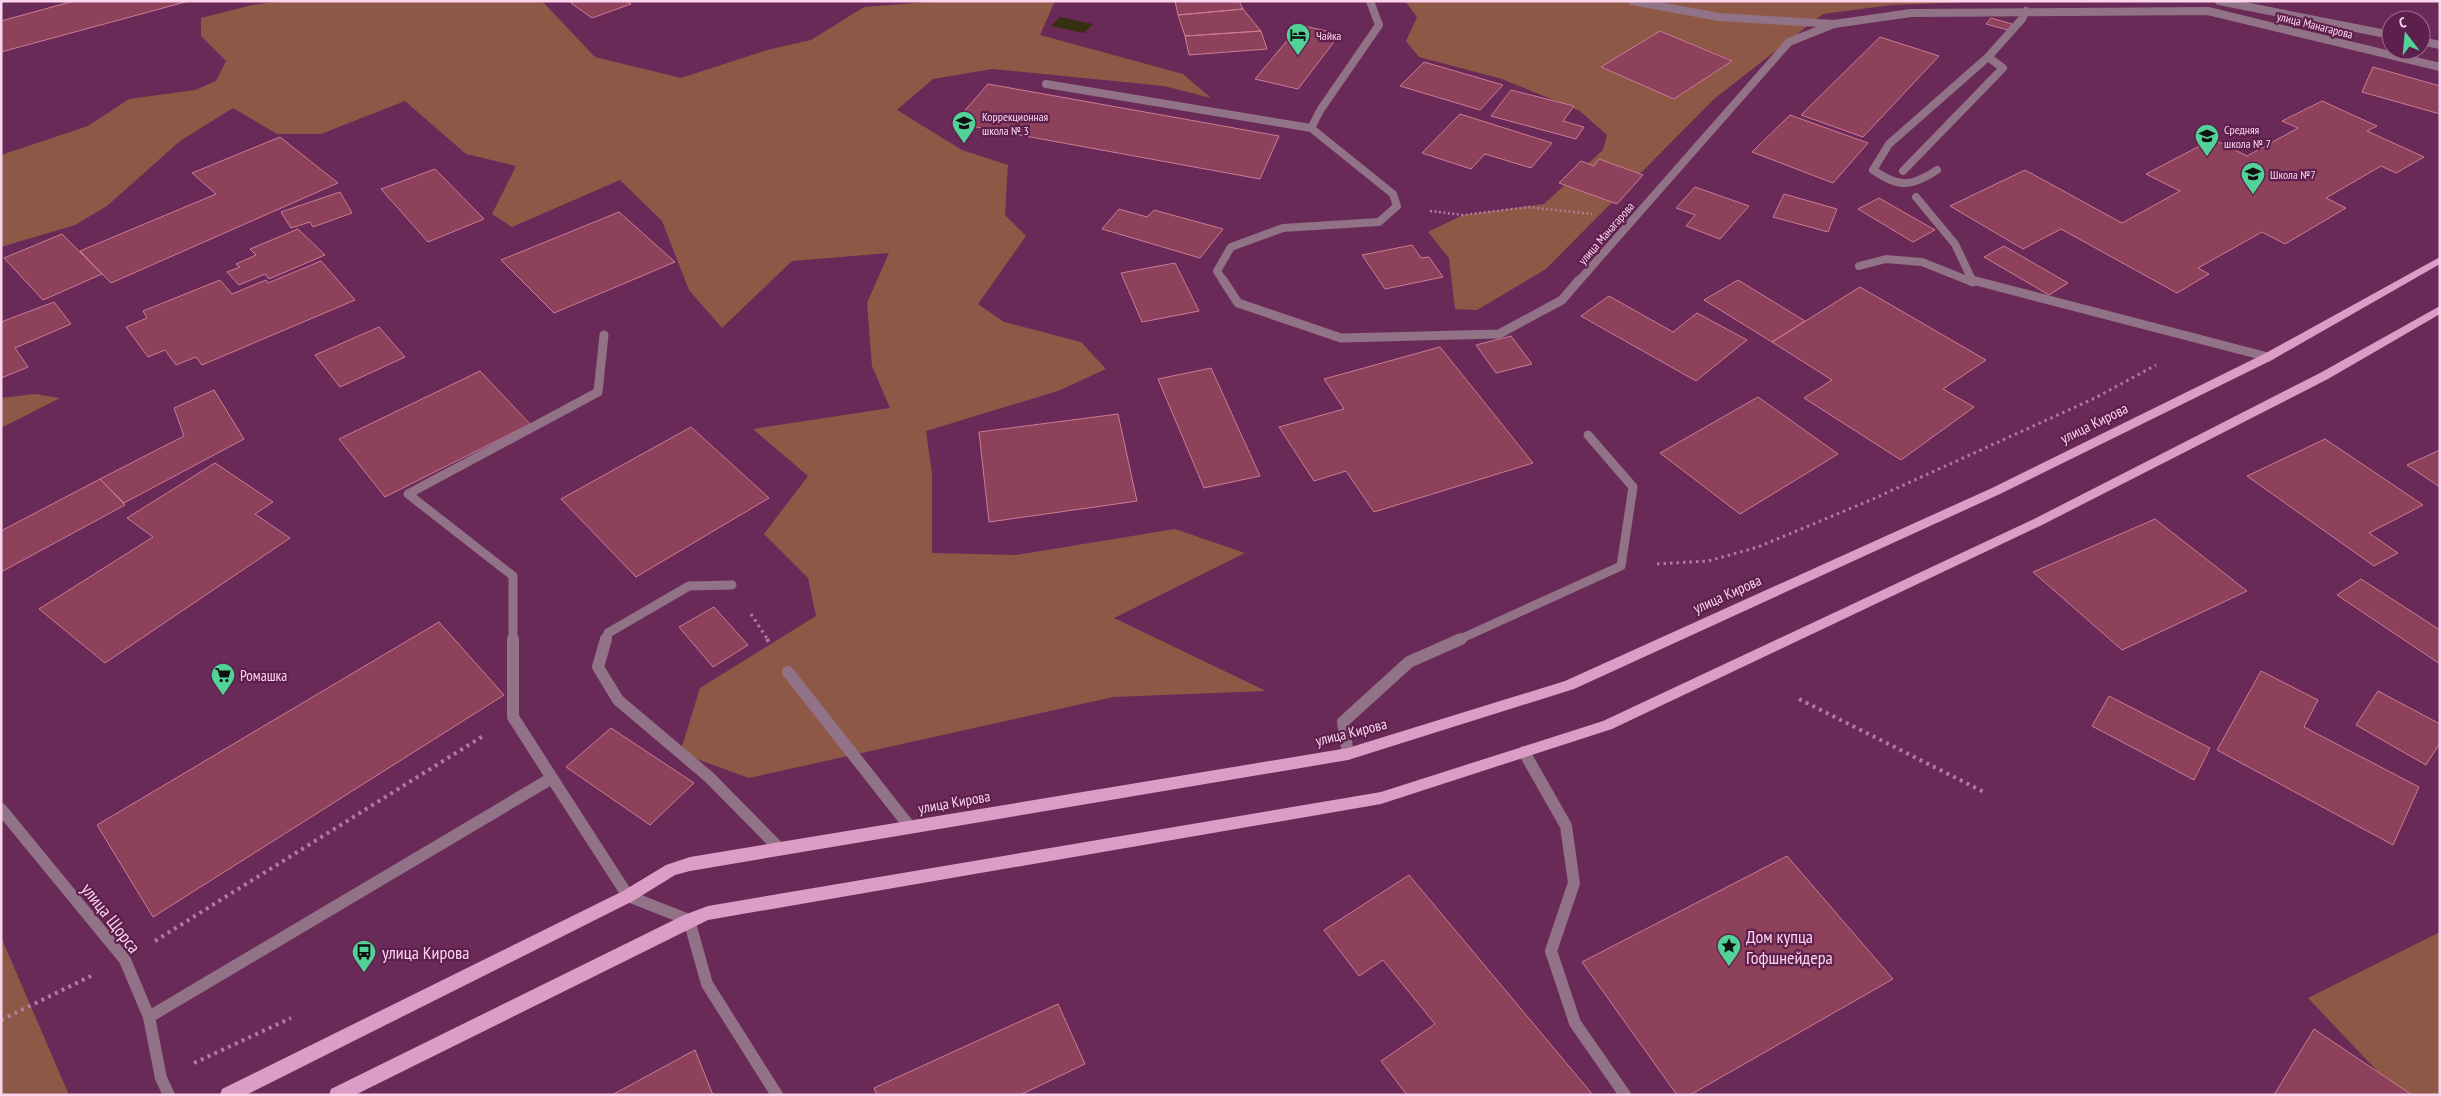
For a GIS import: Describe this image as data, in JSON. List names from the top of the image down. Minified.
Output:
{"streets":{"main road":["улица Кирова"],"street":["улица Манагарова","улица Щорса"]},"places":{"hotel":["Чайка"],"school or university":["Коррекционная школа № 3","Средняя школа № 7","Школа №7"],"supermarket":["Ромашка"],"place":["Дом купца Гофшнейдера"],"bus stop":["улица Кирова"]},"north":"top"}
